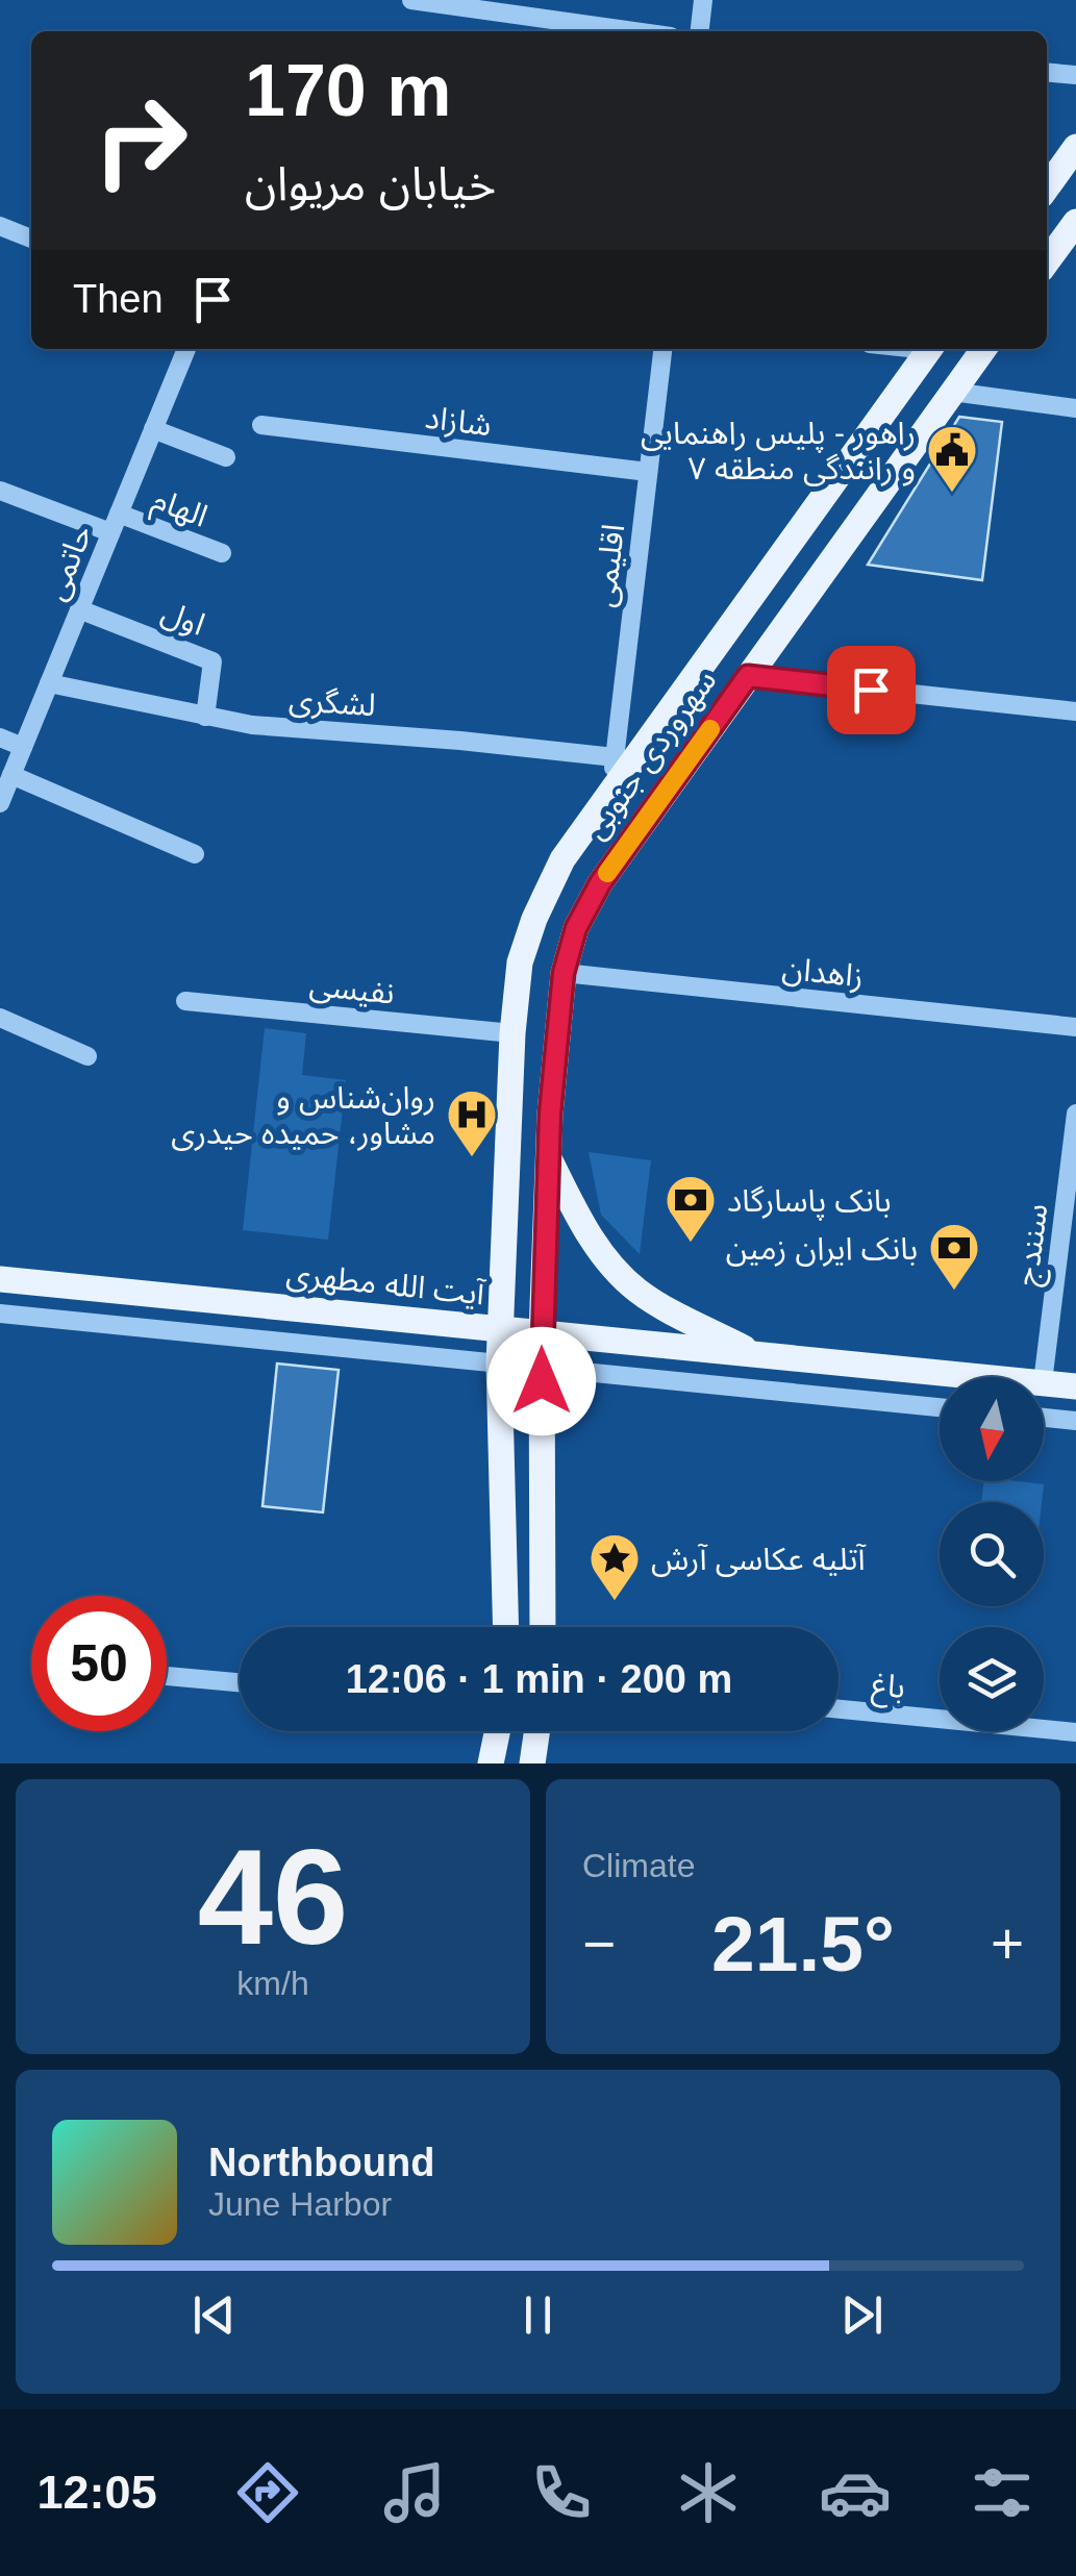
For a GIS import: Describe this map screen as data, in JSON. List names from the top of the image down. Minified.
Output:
{"streets":{"main road":["سهروردی جنوبی","آیت الله مطهری"],"street":["شازاد","الهام","حاتمی","اقلیمی","اول","لشگری","زاهدان","نفیسی","سنندج","باغ"]},"crossings":[["شازاد","اقلیمی"],["الهام","حاتمی"],["حاتمی","اول"],["حاتمی","لشگری"],["اقلیمی","لشگری"],["اقلیمی","سهروردی جنوبی"],["اول","لشگری"],["سهروردی جنوبی","زاهدان"],["سهروردی جنوبی","نفیسی"],["سهروردی جنوبی","آیت الله مطهری"]],"places":{"public building":["راهور - پلیس راهنمایی و رانندگی منطقه ۷"],"hospital":["روان‌شناس و مشاور، حمیده حیدری"],"bank":["بانک پاسارگاد","بانک ایران زمین"],"place":["آتلیه عکاسی آرش"]},"north":"bottom","page":{"turn":["170 m","خیابان مریوان"],"then":"Then","limit":"50","trip":"12:06 · 1 min · 200 m","tile":[["46","km/h"],"Climate"],"heat":["−","21.5°","+"],"song":["Northbound","June Harbor"],"tabs":"12:05"}}
